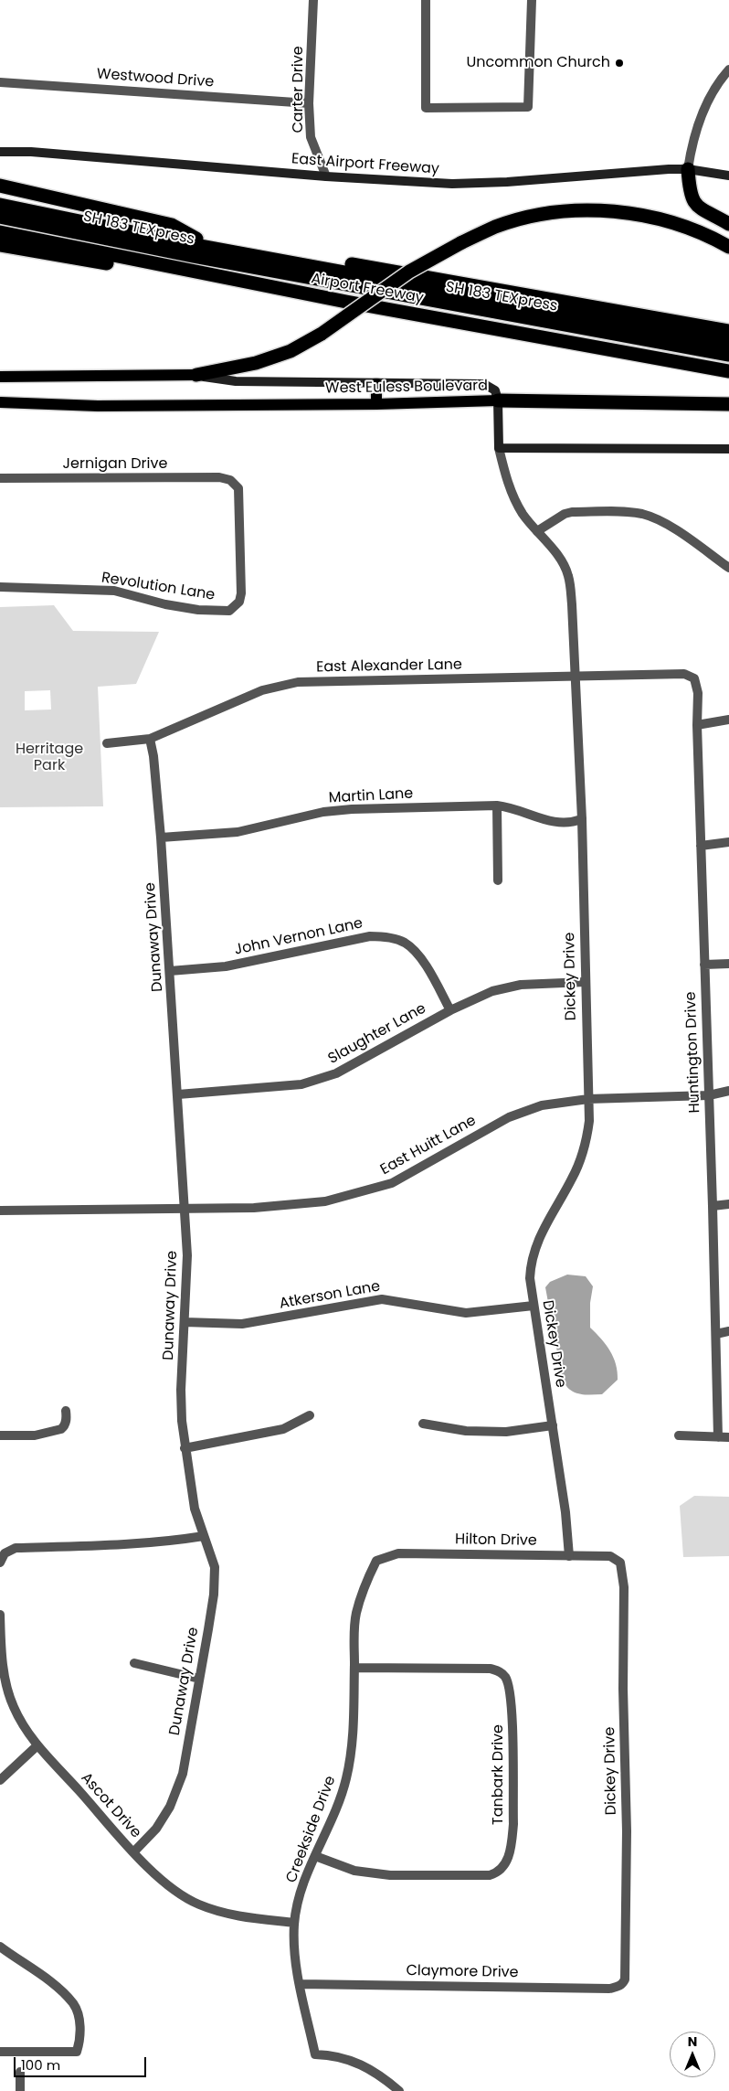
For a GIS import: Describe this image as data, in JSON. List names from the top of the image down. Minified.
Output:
{"streets":{"highway":["SH 183 TEXpress","Airport Freeway"],"main road":["East Airport Freeway","West Euless Boulevard","Dickey Drive"],"street":["Westwood Drive","Carter Drive","Jernigan Drive","Revolution Lane","East Alexander Lane","Martin Lane","Dunaway Drive","John Vernon Lane","Slaughter Lane","Huntington Drive","East Huitt Lane","Atkerson Lane","Hilton Drive","Tanbark Drive","Ascot Drive","Creekside Drive","Claymore Drive"]},"crossings":[["Westwood Drive","Carter Drive"],["Carter Drive","East Airport Freeway"],["West Euless Boulevard","Dickey Drive"],["Jernigan Drive","Revolution Lane"],["East Alexander Lane","Dunaway Drive"],["East Alexander Lane","Dickey Drive"],["East Alexander Lane","Huntington Drive"],["Martin Lane","Dunaway Drive"],["Martin Lane","Dickey Drive"],["Dunaway Drive","John Vernon Lane"],["Dunaway Drive","Slaughter Lane"],["Dunaway Drive","East Huitt Lane"],["Dunaway Drive","Atkerson Lane"],["Dunaway Drive","Ascot Drive"],["John Vernon Lane","Slaughter Lane"],["Dickey Drive","Slaughter Lane"],["Dickey Drive","East Huitt Lane"],["Dickey Drive","Atkerson Lane"],["Dickey Drive","Hilton Drive"],["Dickey Drive","Claymore Drive"],["Huntington Drive","East Huitt Lane"],["Hilton Drive","Creekside Drive"],["Tanbark Drive","Creekside Drive"],["Ascot Drive","Creekside Drive"],["Creekside Drive","Claymore Drive"]],"parks":["Herritage Park"],"places":["Uncommon Church"],"scale_bar":"100 m","north":"top"}
